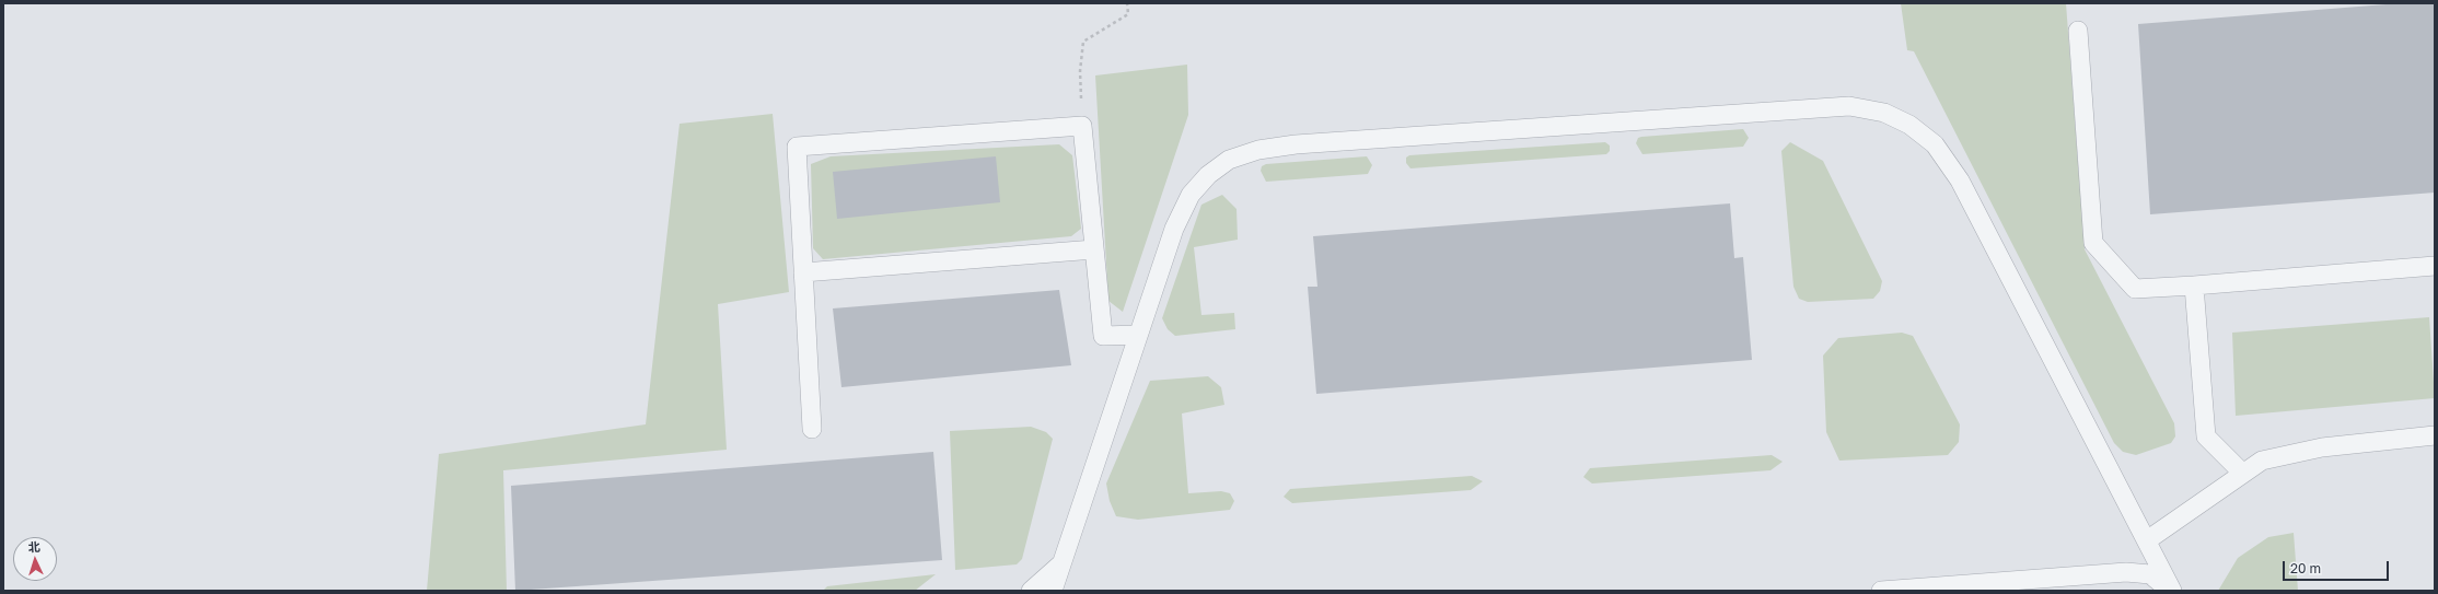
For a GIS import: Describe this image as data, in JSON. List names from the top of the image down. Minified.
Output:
{"scale_bar":"20 m","north":"top"}
